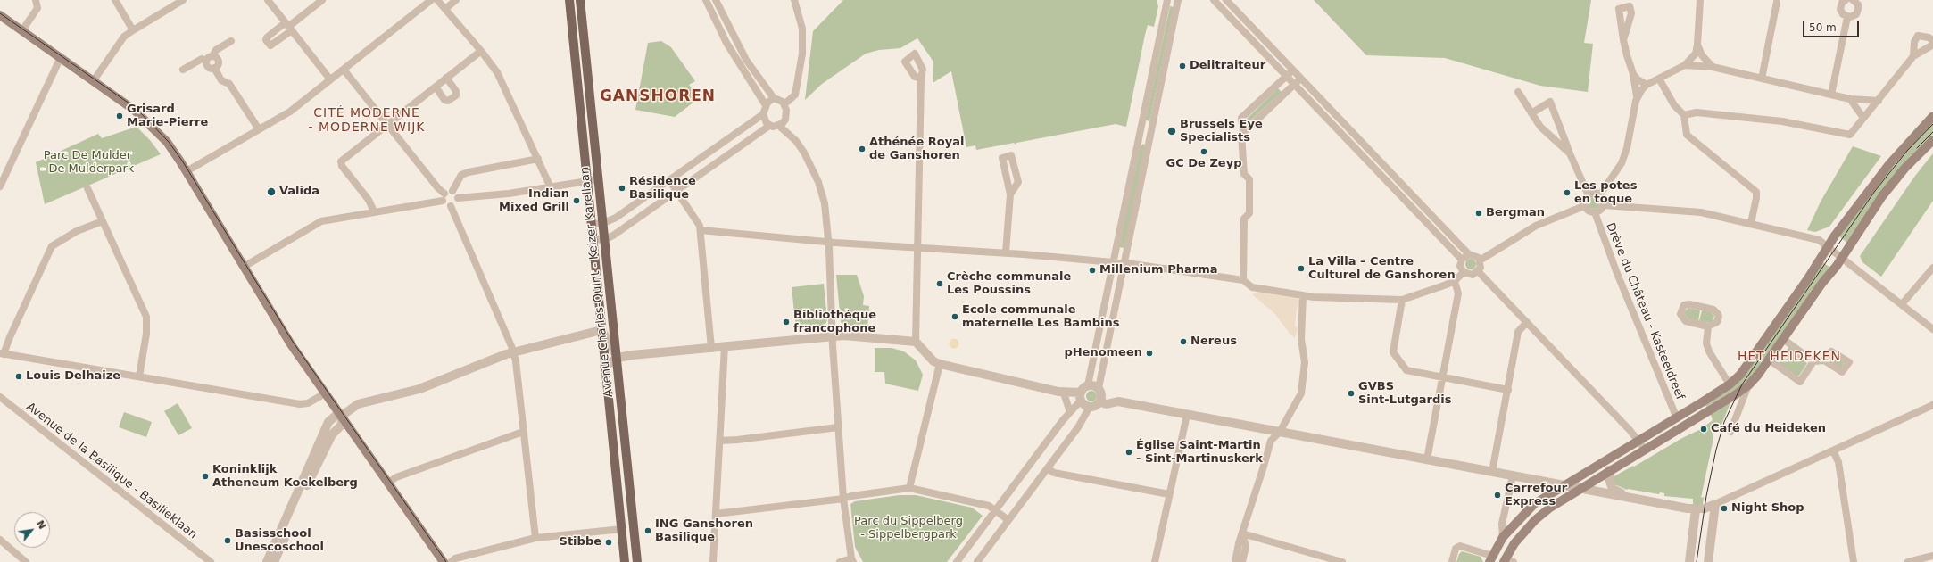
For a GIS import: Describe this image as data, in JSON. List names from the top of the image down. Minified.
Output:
{"streets":{"main road":["Avenue Charles-Quint - Keizer Karellaan"],"street":["Drève du Château - Kasteeldreef","Avenue de la Basilique - Basilieklaan"]},"districts":["GANSHOREN","CITÉ MODERNE - MODERNE WIJK","HET HEIDEKEN"],"parks":["Parc De Mulder - De Mulderpark","Parc du Sippelberg - Sippelbergpark"],"places":["Delitraiteur","Grisard Marie-Pierre","Brussels Eye Specialists","Athénée Royal de Ganshoren","GC De Zeyp","Résidence Basilique","Valida","Les potes en toque","Indian Mixed Grill","Bergman","La Villa – Centre Culturel de Ganshoren","Millenium Pharma","Crèche communale Les Poussins","Ecole communale maternelle Les Bambins","Bibliothèque francophone","Nereus","pHenomeen","Louis Delhaize","GVBS Sint-Lutgardis","Café du Heideken","Église Saint-Martin - Sint-Martinuskerk","Koninklijk Atheneum Koekelberg","Carrefour Express","Night Shop","ING Ganshoren Basilique","Basisschool Unescoschool","Stibbe"],"scale_bar":"50 m","north":"top right"}
